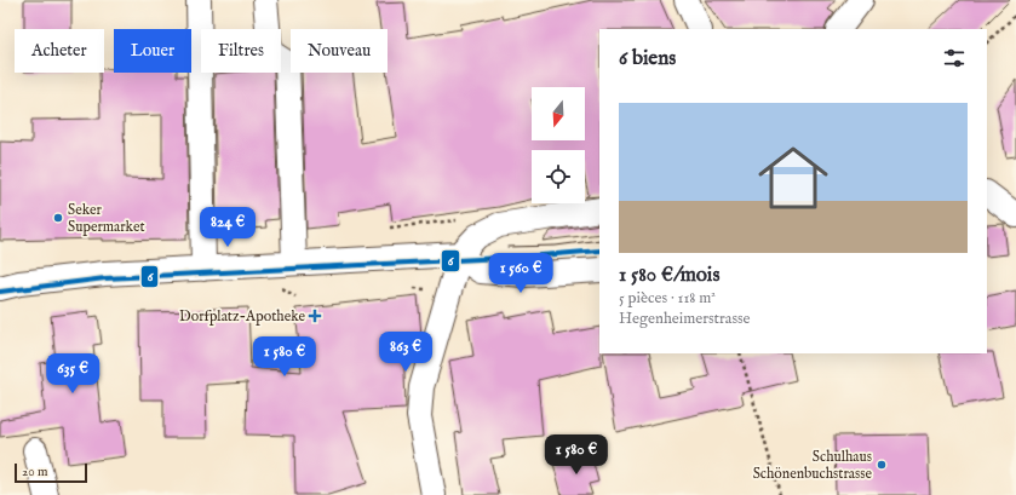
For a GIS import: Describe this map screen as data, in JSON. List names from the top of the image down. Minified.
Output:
{"places":{"other":["Seker Supermarket","Schulhaus Schönenbuchstrasse"],"health":["Dorfplatz-Apotheke"]},"lines":["tram line 6"],"scale_bar":"20 m","north":"bottom","page":{"chip":["Acheter","Louer","Filtres","Nouveau"],"heading":"6 biens","list":[{"name":"1 580 €/mois","note":"5 pièces · 118 m² · Hegenheimerstrasse"}],"price":["824 €","1 560 €","863 €","1 580 €","635 €","1 580 €"],"scale":"20 m"}}
